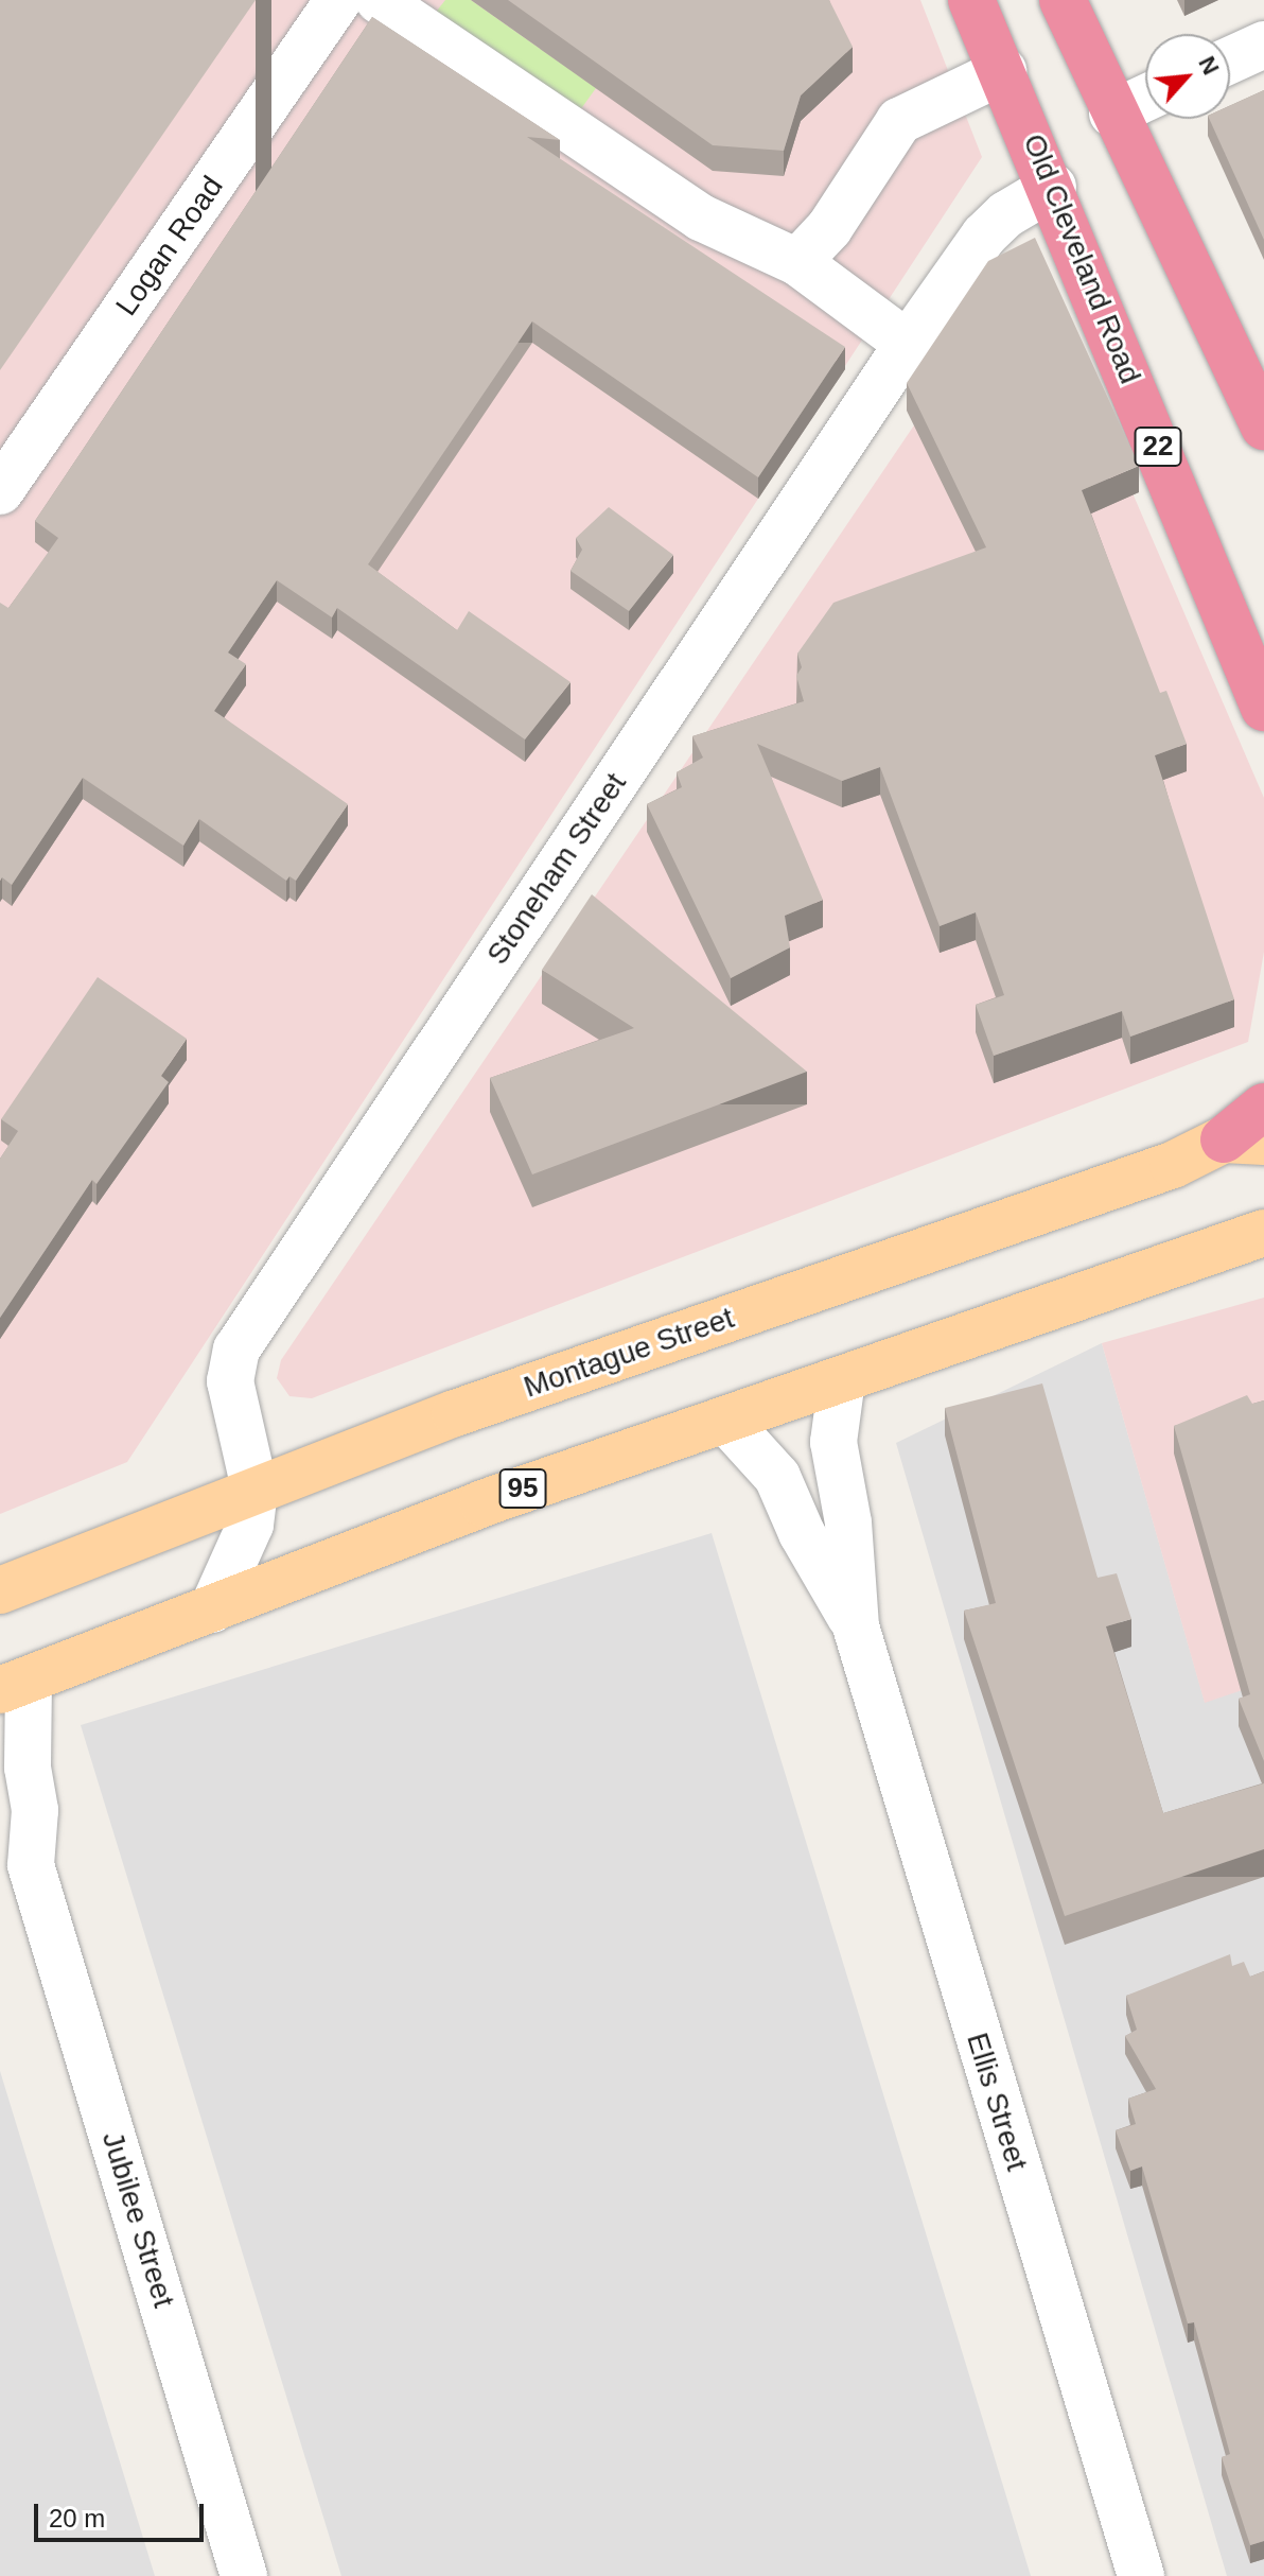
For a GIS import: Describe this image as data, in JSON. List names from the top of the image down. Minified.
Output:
{"streets":{"highway":["Old Cleveland Road","22"],"main road":["Montague Street","95"],"street":["Logan Road","Stoneham Street","Ellis Street","Jubilee Street"]},"crossings":[["Old Cleveland Road","Stoneham Street"],["Stoneham Street","Montague Street"],["Stoneham Street","95"],["95","Ellis Street"],["95","Jubilee Street"]],"scale_bar":"20 m","north":"top right"}
